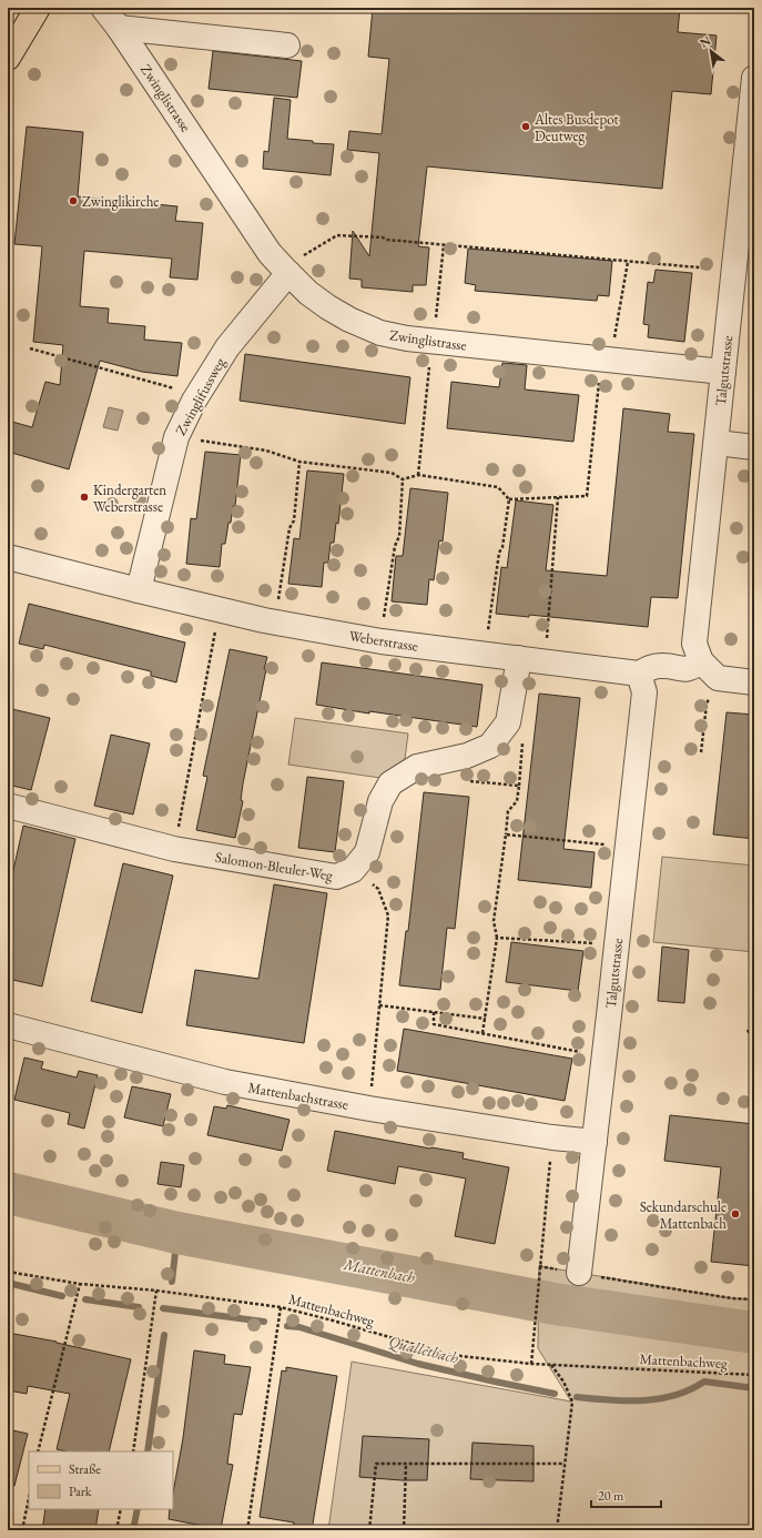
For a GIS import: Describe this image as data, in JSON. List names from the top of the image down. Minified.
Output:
{"streets":{"street":["Zwinglistrasse","Talgutstrasse","Zwinglifussweg","Weberstrasse","Salomon-Bleuler-Weg","Mattenbachstrasse"],"path":["Mattenbachweg"]},"crossings":[["Zwinglistrasse","Talgutstrasse"],["Zwinglistrasse","Zwinglifussweg"],["Talgutstrasse","Weberstrasse"],["Talgutstrasse","Mattenbachstrasse"],["Zwinglifussweg","Weberstrasse"],["Weberstrasse","Salomon-Bleuler-Weg"]],"water":["Mattenbach","Qualletbach"],"places":["Altes Busdepot Deutweg","Zwinglikirche","Kindergarten Weberstrasse","Sekundarschule Mattenbach"],"legend":["Straße","Park"],"scale_bar":"20 m","north":"top left"}
